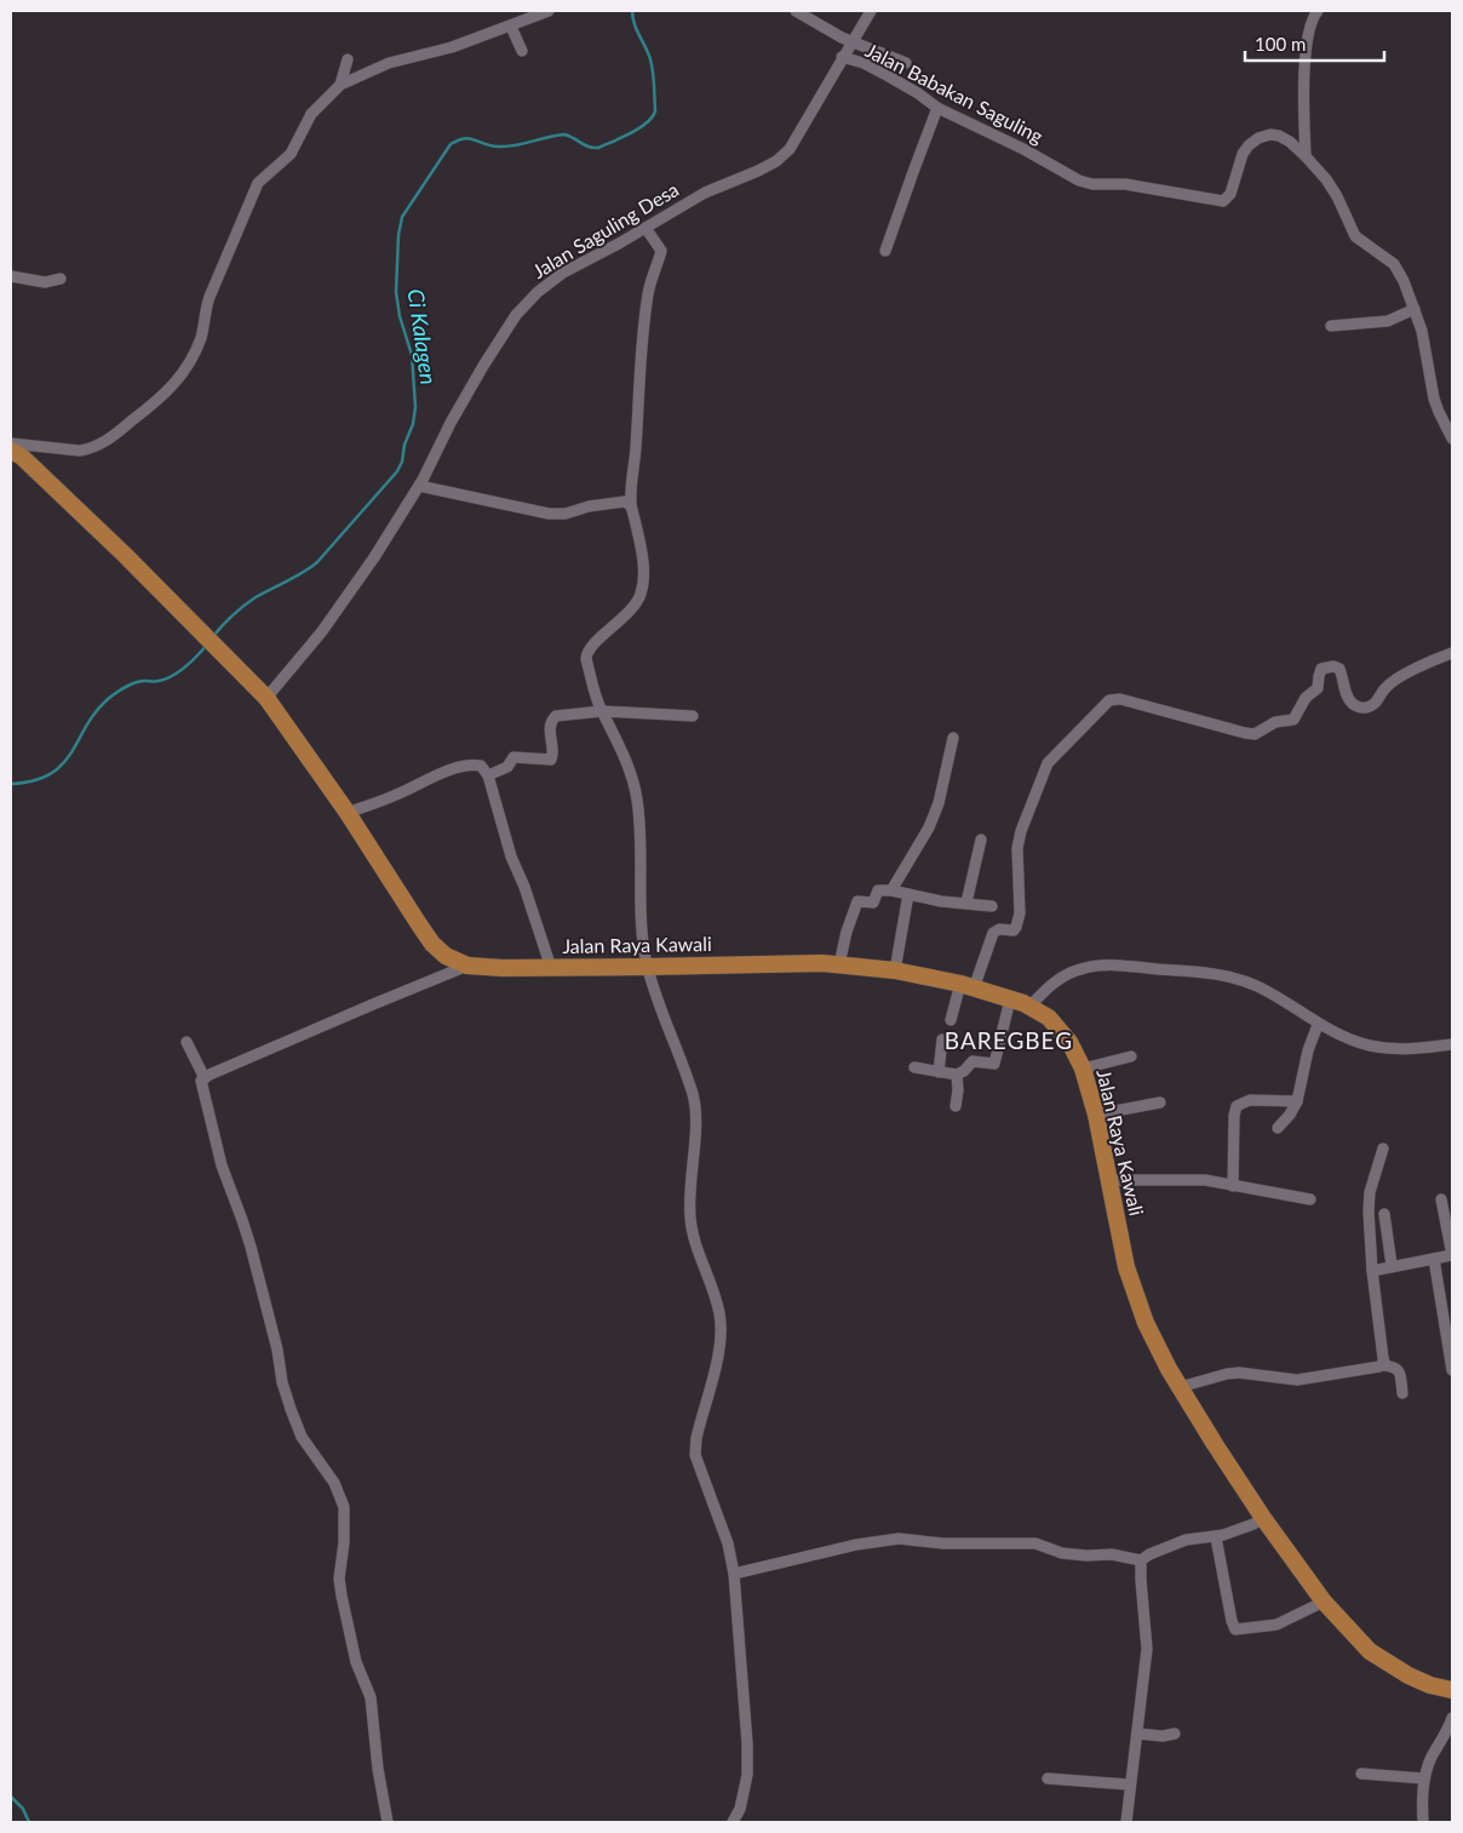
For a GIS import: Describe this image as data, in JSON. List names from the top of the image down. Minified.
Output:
{"streets":{"highway":["Jalan Raya Kawali"],"street":["Jalan Babakan Saguling","Jalan Saguling Desa"]},"crossings":[["Jalan Babakan Saguling","Jalan Saguling Desa"],["Jalan Saguling Desa","Jalan Raya Kawali"]],"districts":["BAREGBEG"],"water":["Ci Kalagen"],"scale_bar":"100 m"}
